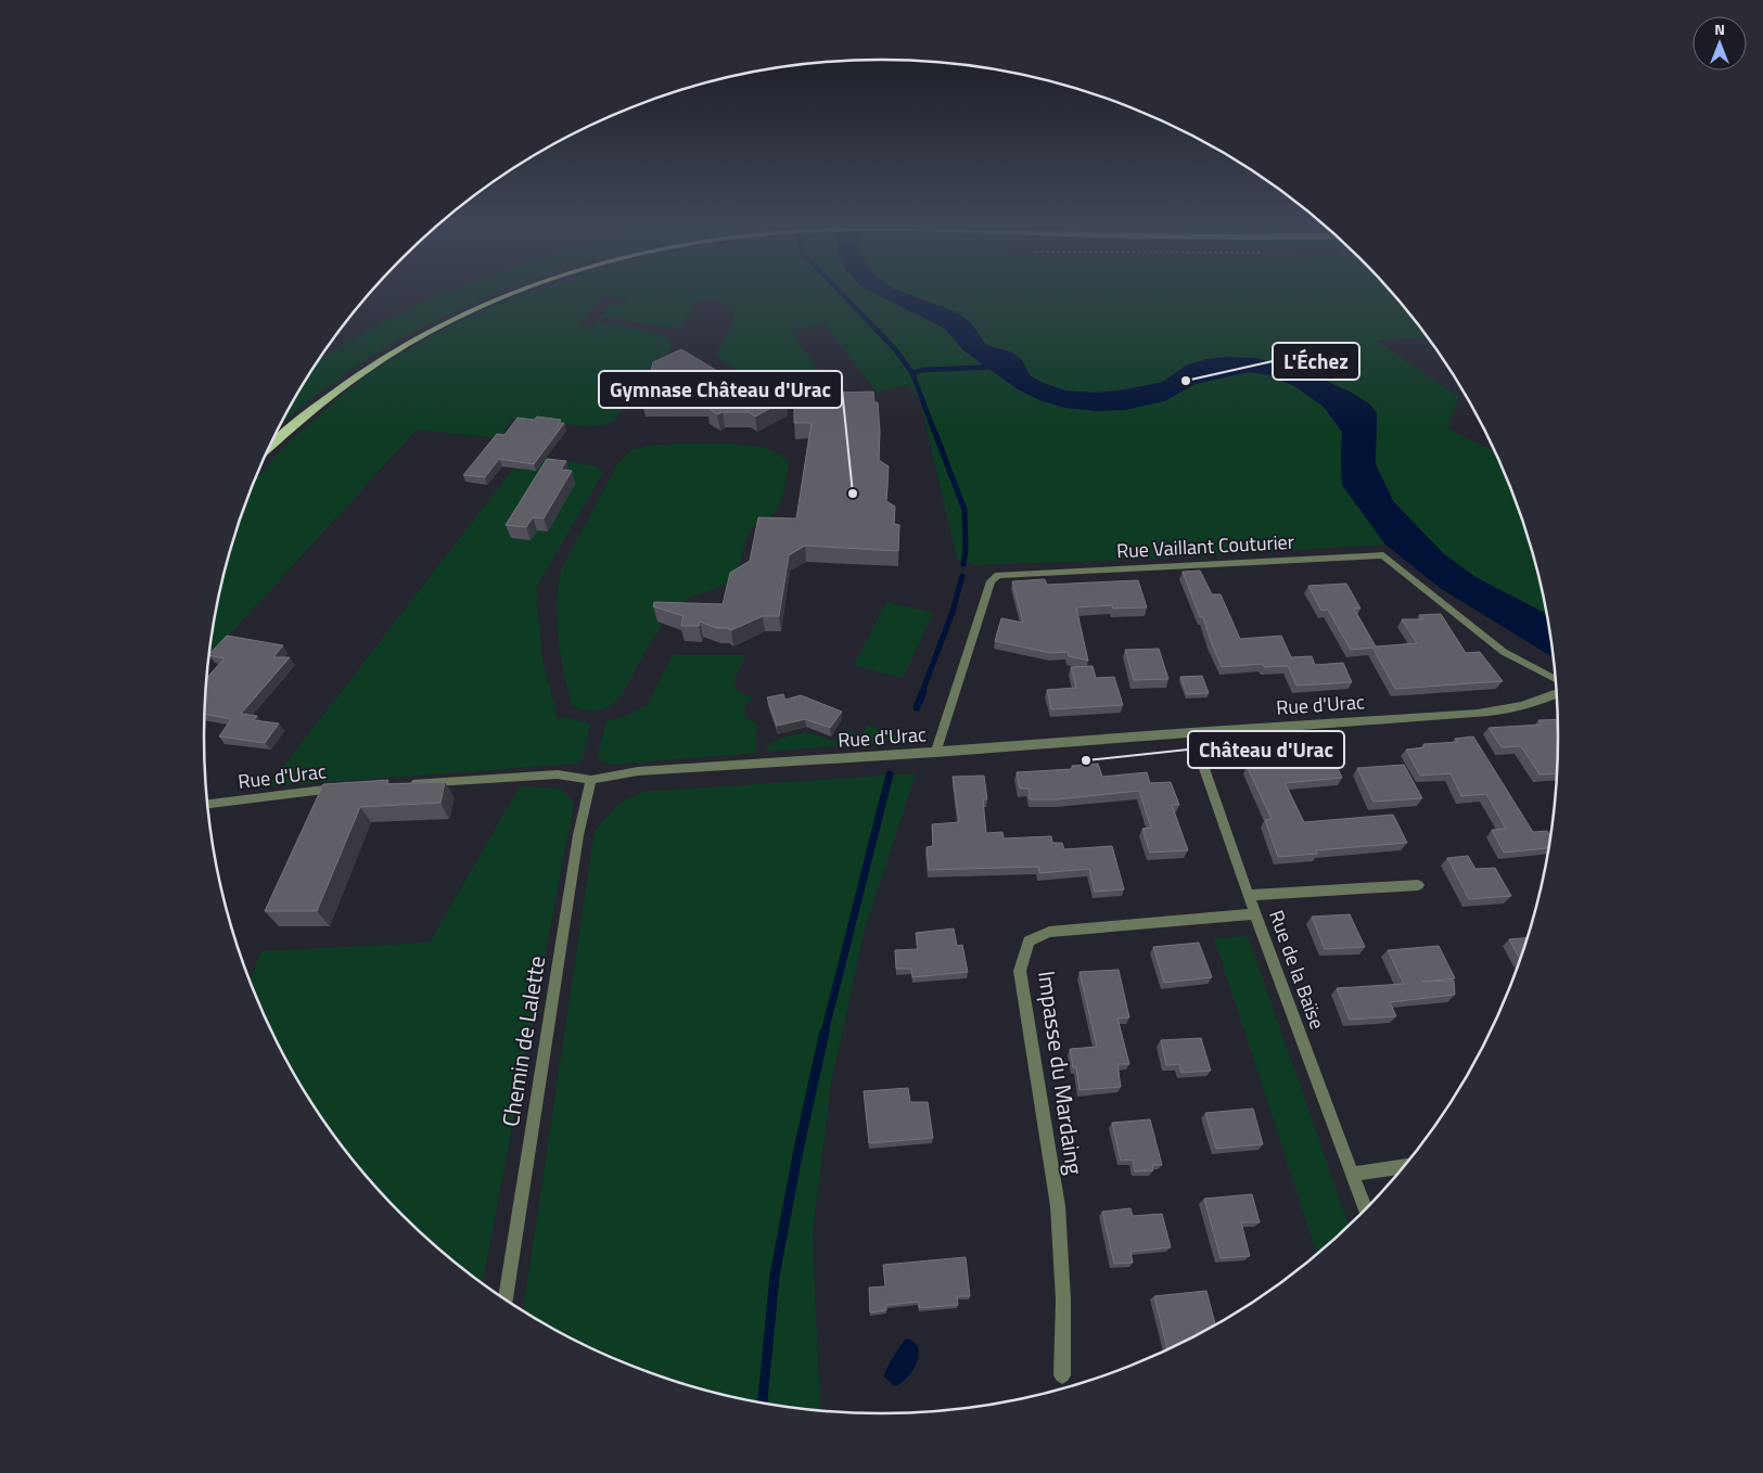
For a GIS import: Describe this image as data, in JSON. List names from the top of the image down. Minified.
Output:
{"streets":{"street":["Rue Vaillant Couturier","Rue d'Urac","Rue de la Baïse","Chemin de Lalette","Impasse du Mardaing"]},"crossings":[["Rue Vaillant Couturier","Rue d'Urac"],["Rue d'Urac","Rue de la Baïse"],["Rue d'Urac","Chemin de Lalette"],["Rue de la Baïse","Impasse du Mardaing"]],"places":["L'Échez","Gymnase Château d'Urac","Château d'Urac"],"north":"top"}
